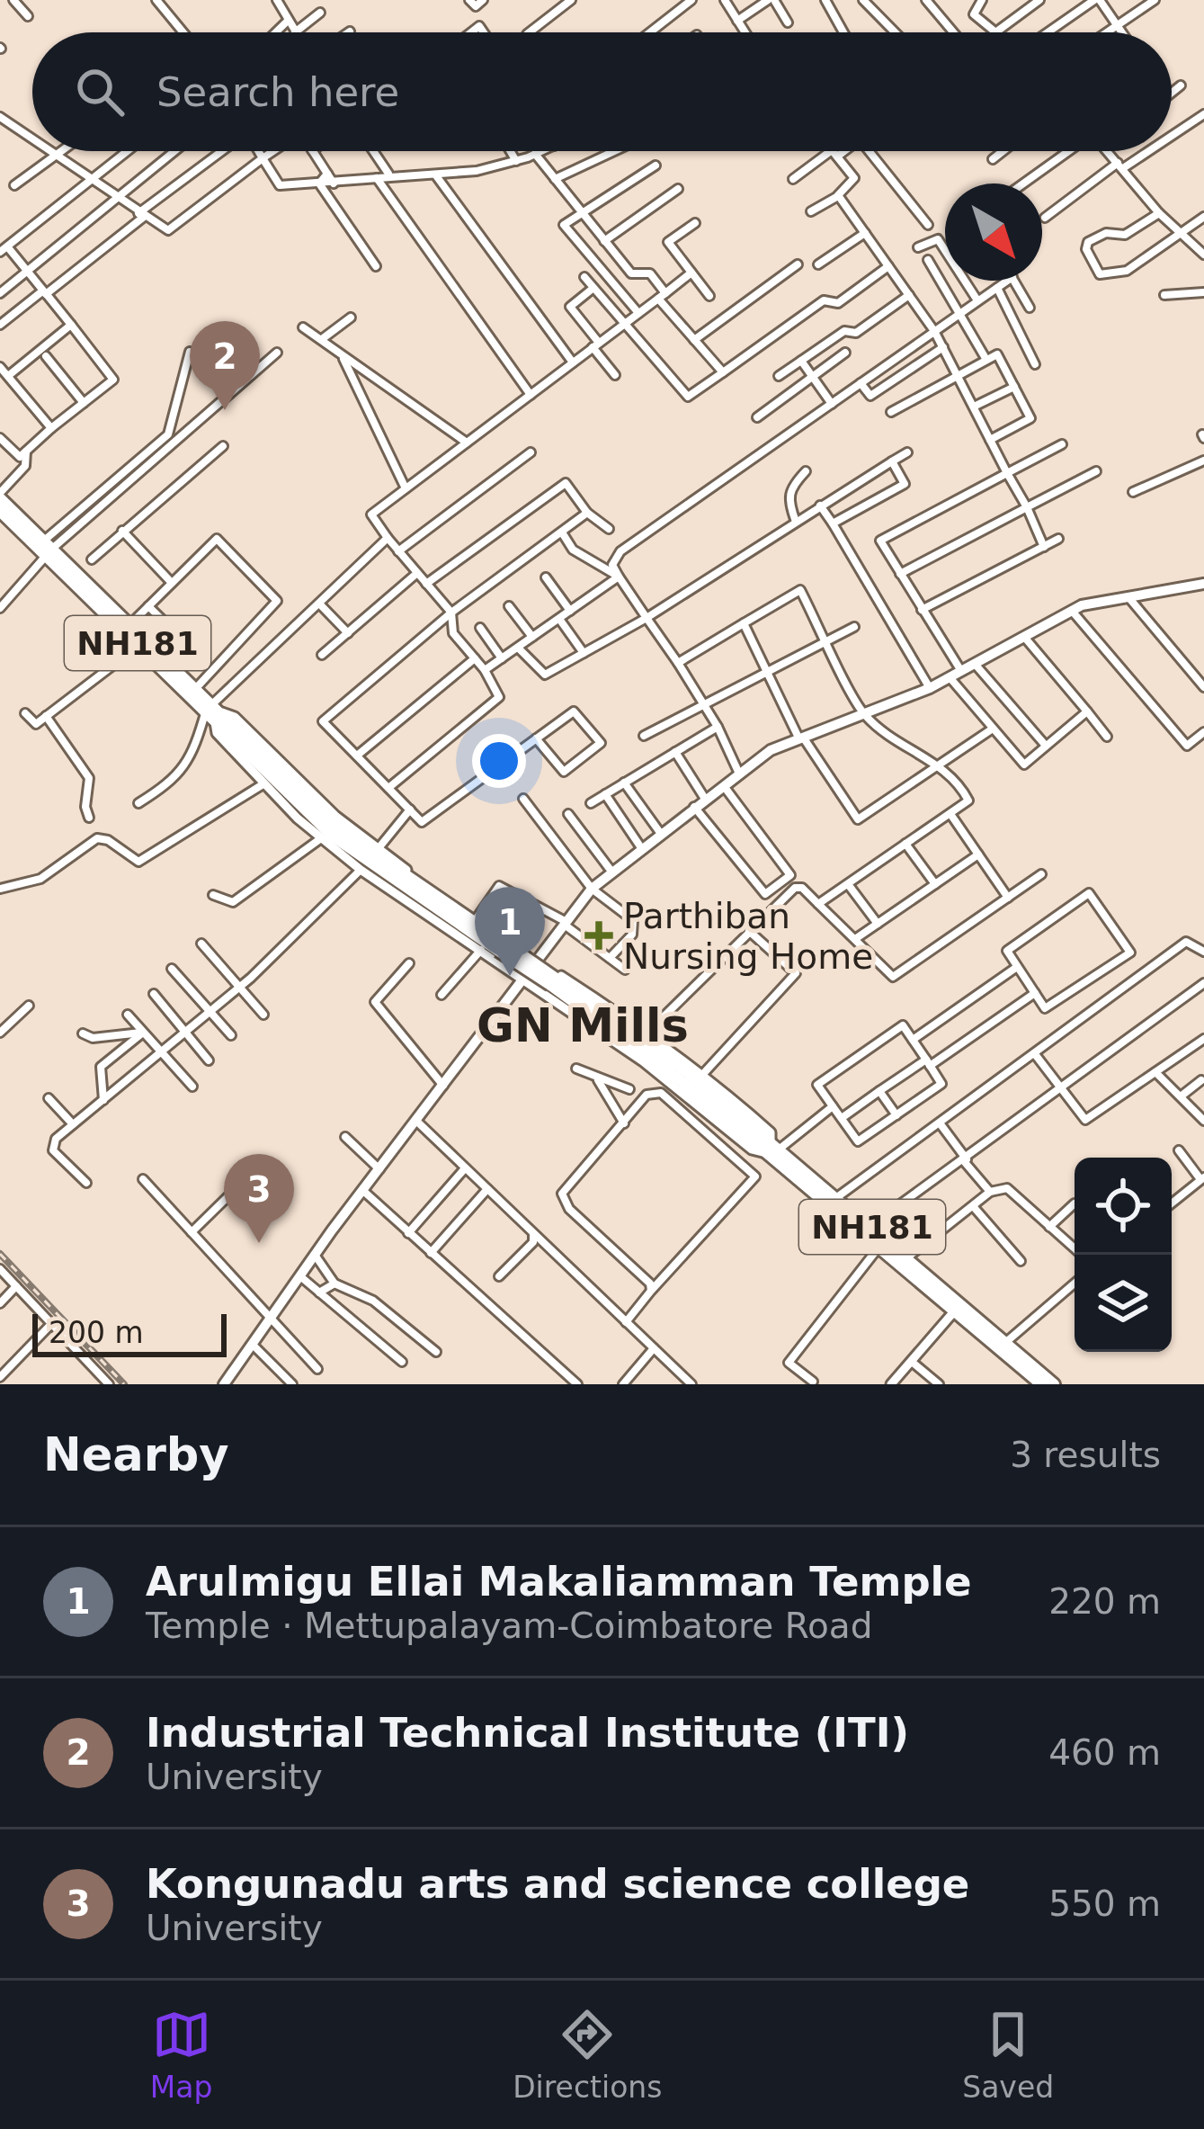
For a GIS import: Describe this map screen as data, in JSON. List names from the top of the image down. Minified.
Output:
{"streets":{"highway":["NH181"]},"districts":["GN Mills"],"places":{"health":["Parthiban Nursing Home"]},"scale_bar":"200 m","north":"bottom right","page":{"search":"Search here","pins":["2","1","3"],"scale":"200 m","heading":["Nearby","3 results"],"list":[{"mark":"1","name":"Arulmigu Ellai Makaliamman Temple","note":"Temple · Mettupalayam-Coimbatore Road","value":"220 m"},{"mark":"2","name":"Industrial Technical Institute (ITI)","note":"University","value":"460 m"},{"mark":"3","name":"Kongunadu arts and science college","note":"University","value":"550 m"}],"nav":["Map","Directions","Saved"]}}
